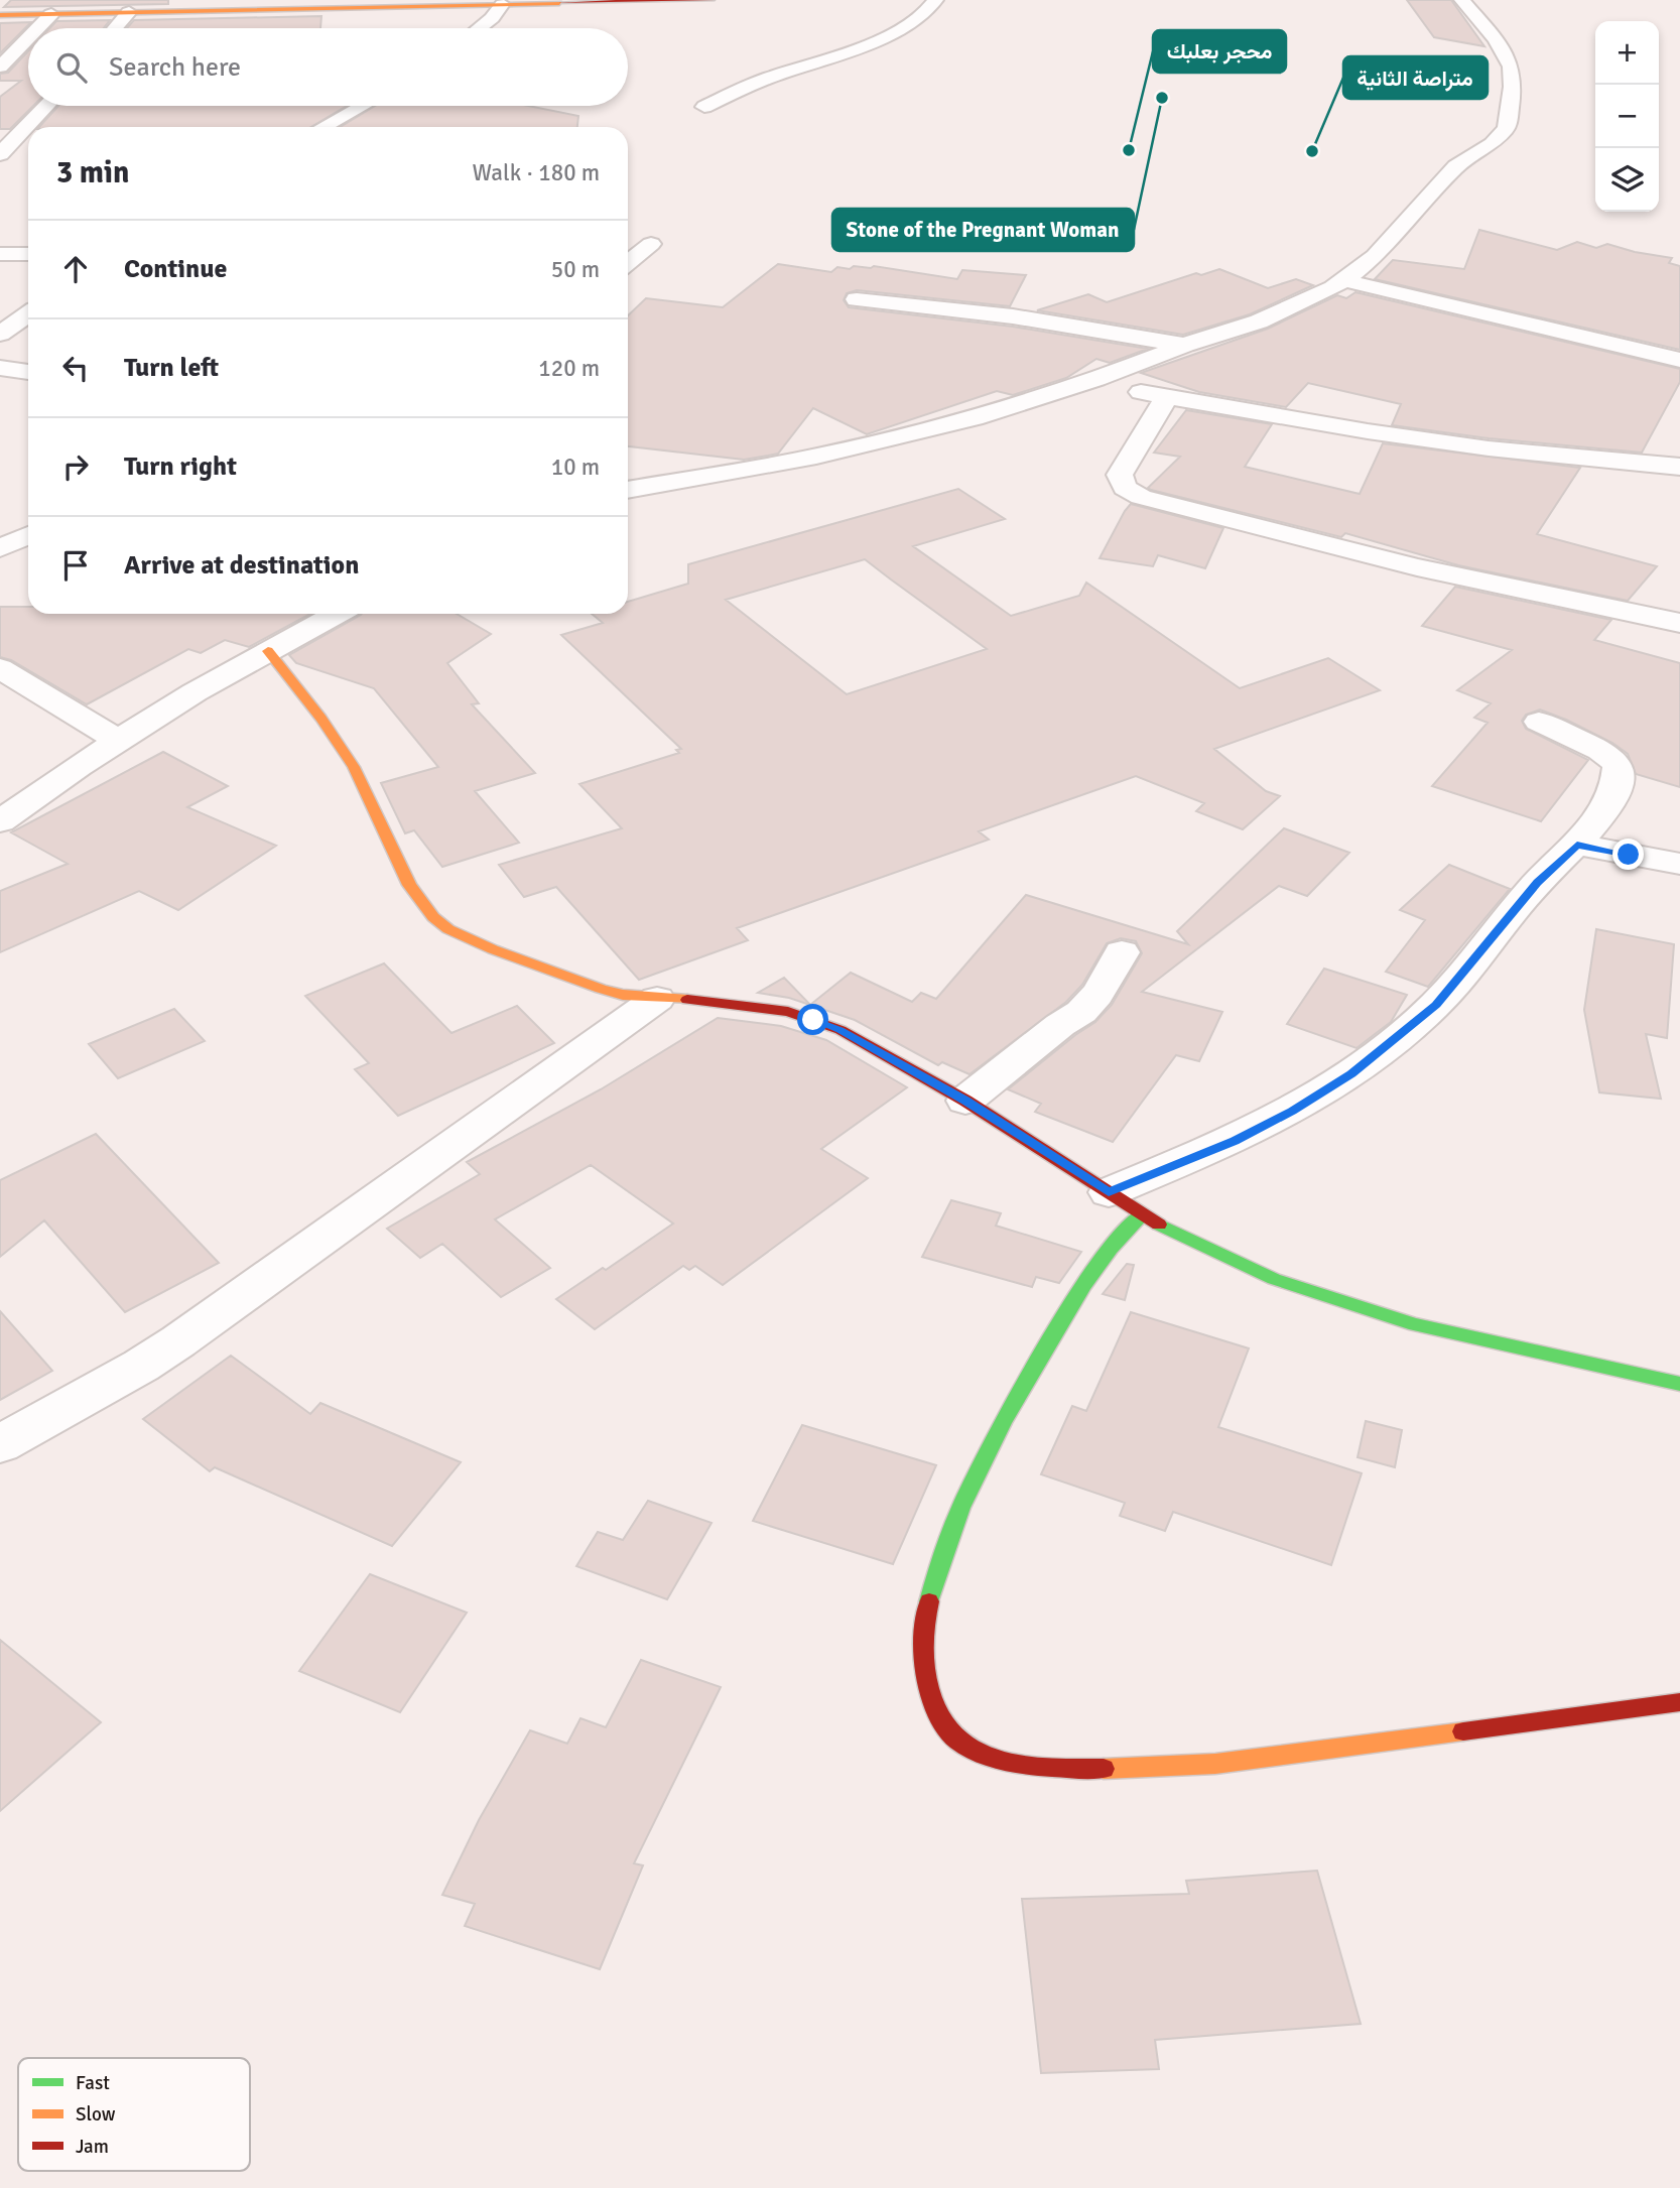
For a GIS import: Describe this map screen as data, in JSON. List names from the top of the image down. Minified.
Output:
{"places":["Stone of the Pregnant Woman","محجر بعلبك","متراصة الثانية"],"legend":["Fast","Slow","Jam"],"page":{"map_buttons":["+","−"],"search":"Search here","heading":["3 min","Walk · 180 m"],"list":[["Continue","50 m"],["Turn left","120 m"],["Turn right","10 m"],"Arrive at destination"]}}
